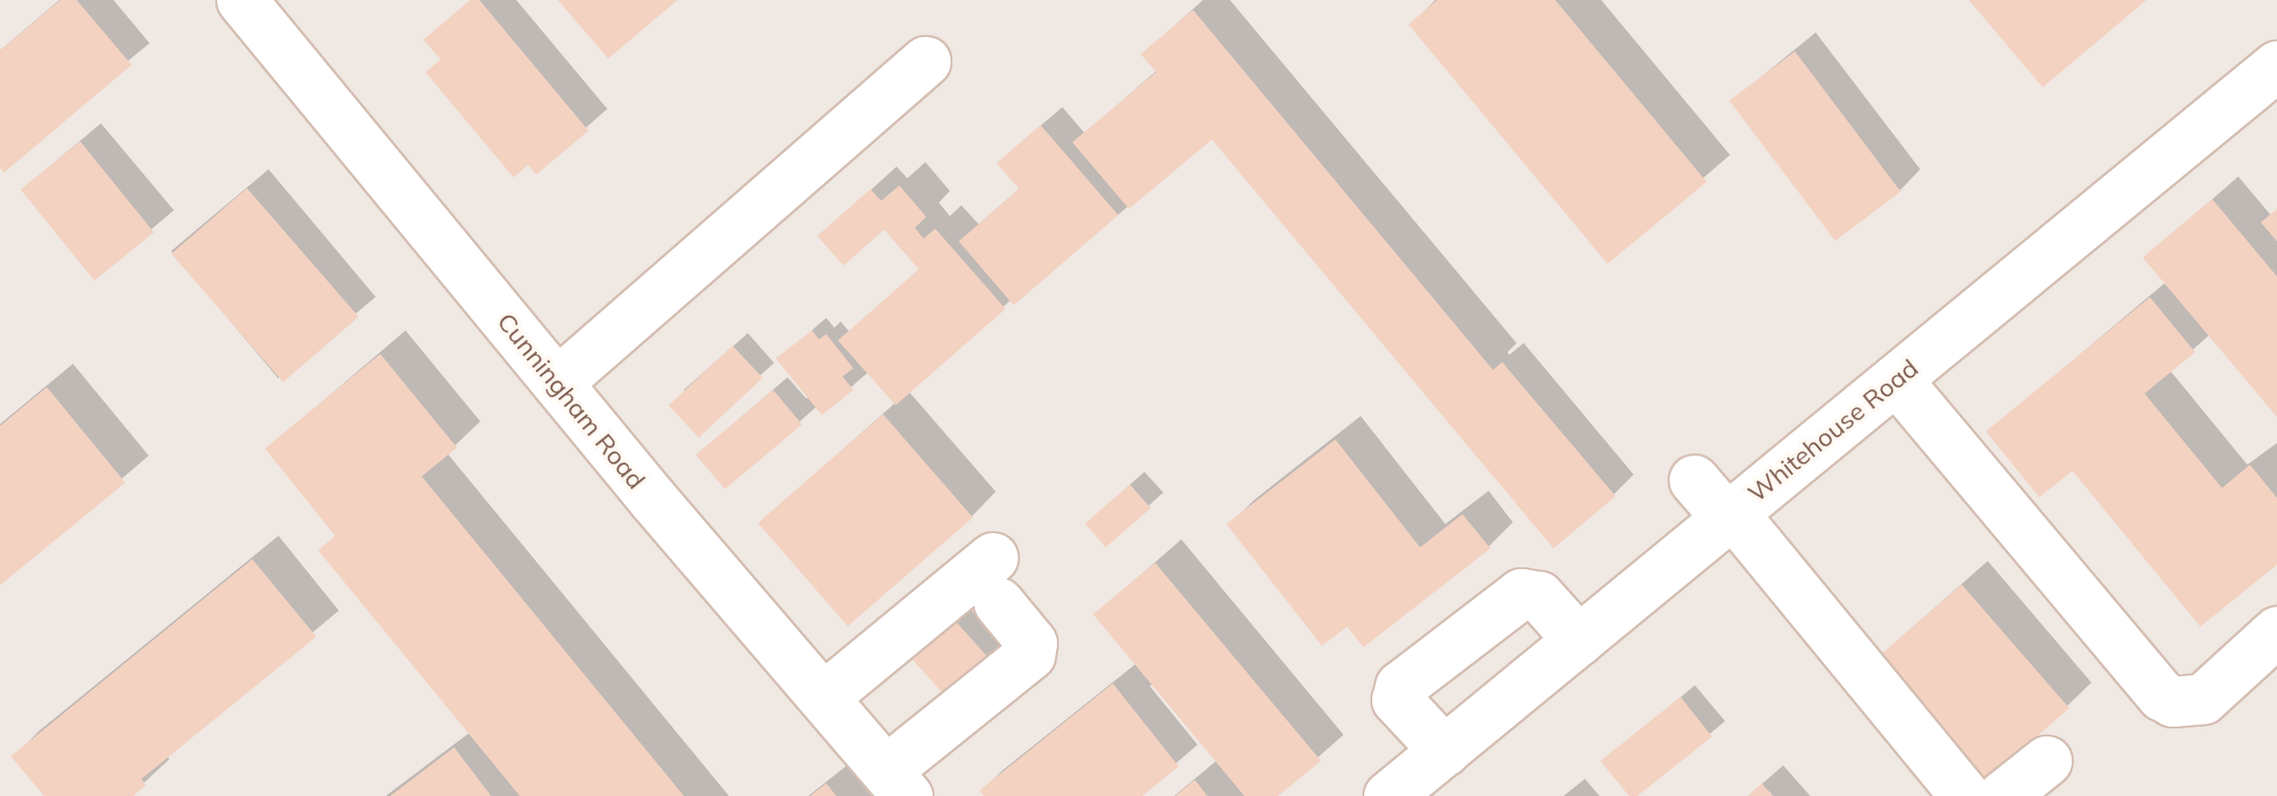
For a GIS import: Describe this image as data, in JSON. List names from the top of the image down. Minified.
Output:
{"streets":{"street":["Cunningham Road","Whitehouse Road"]}}
